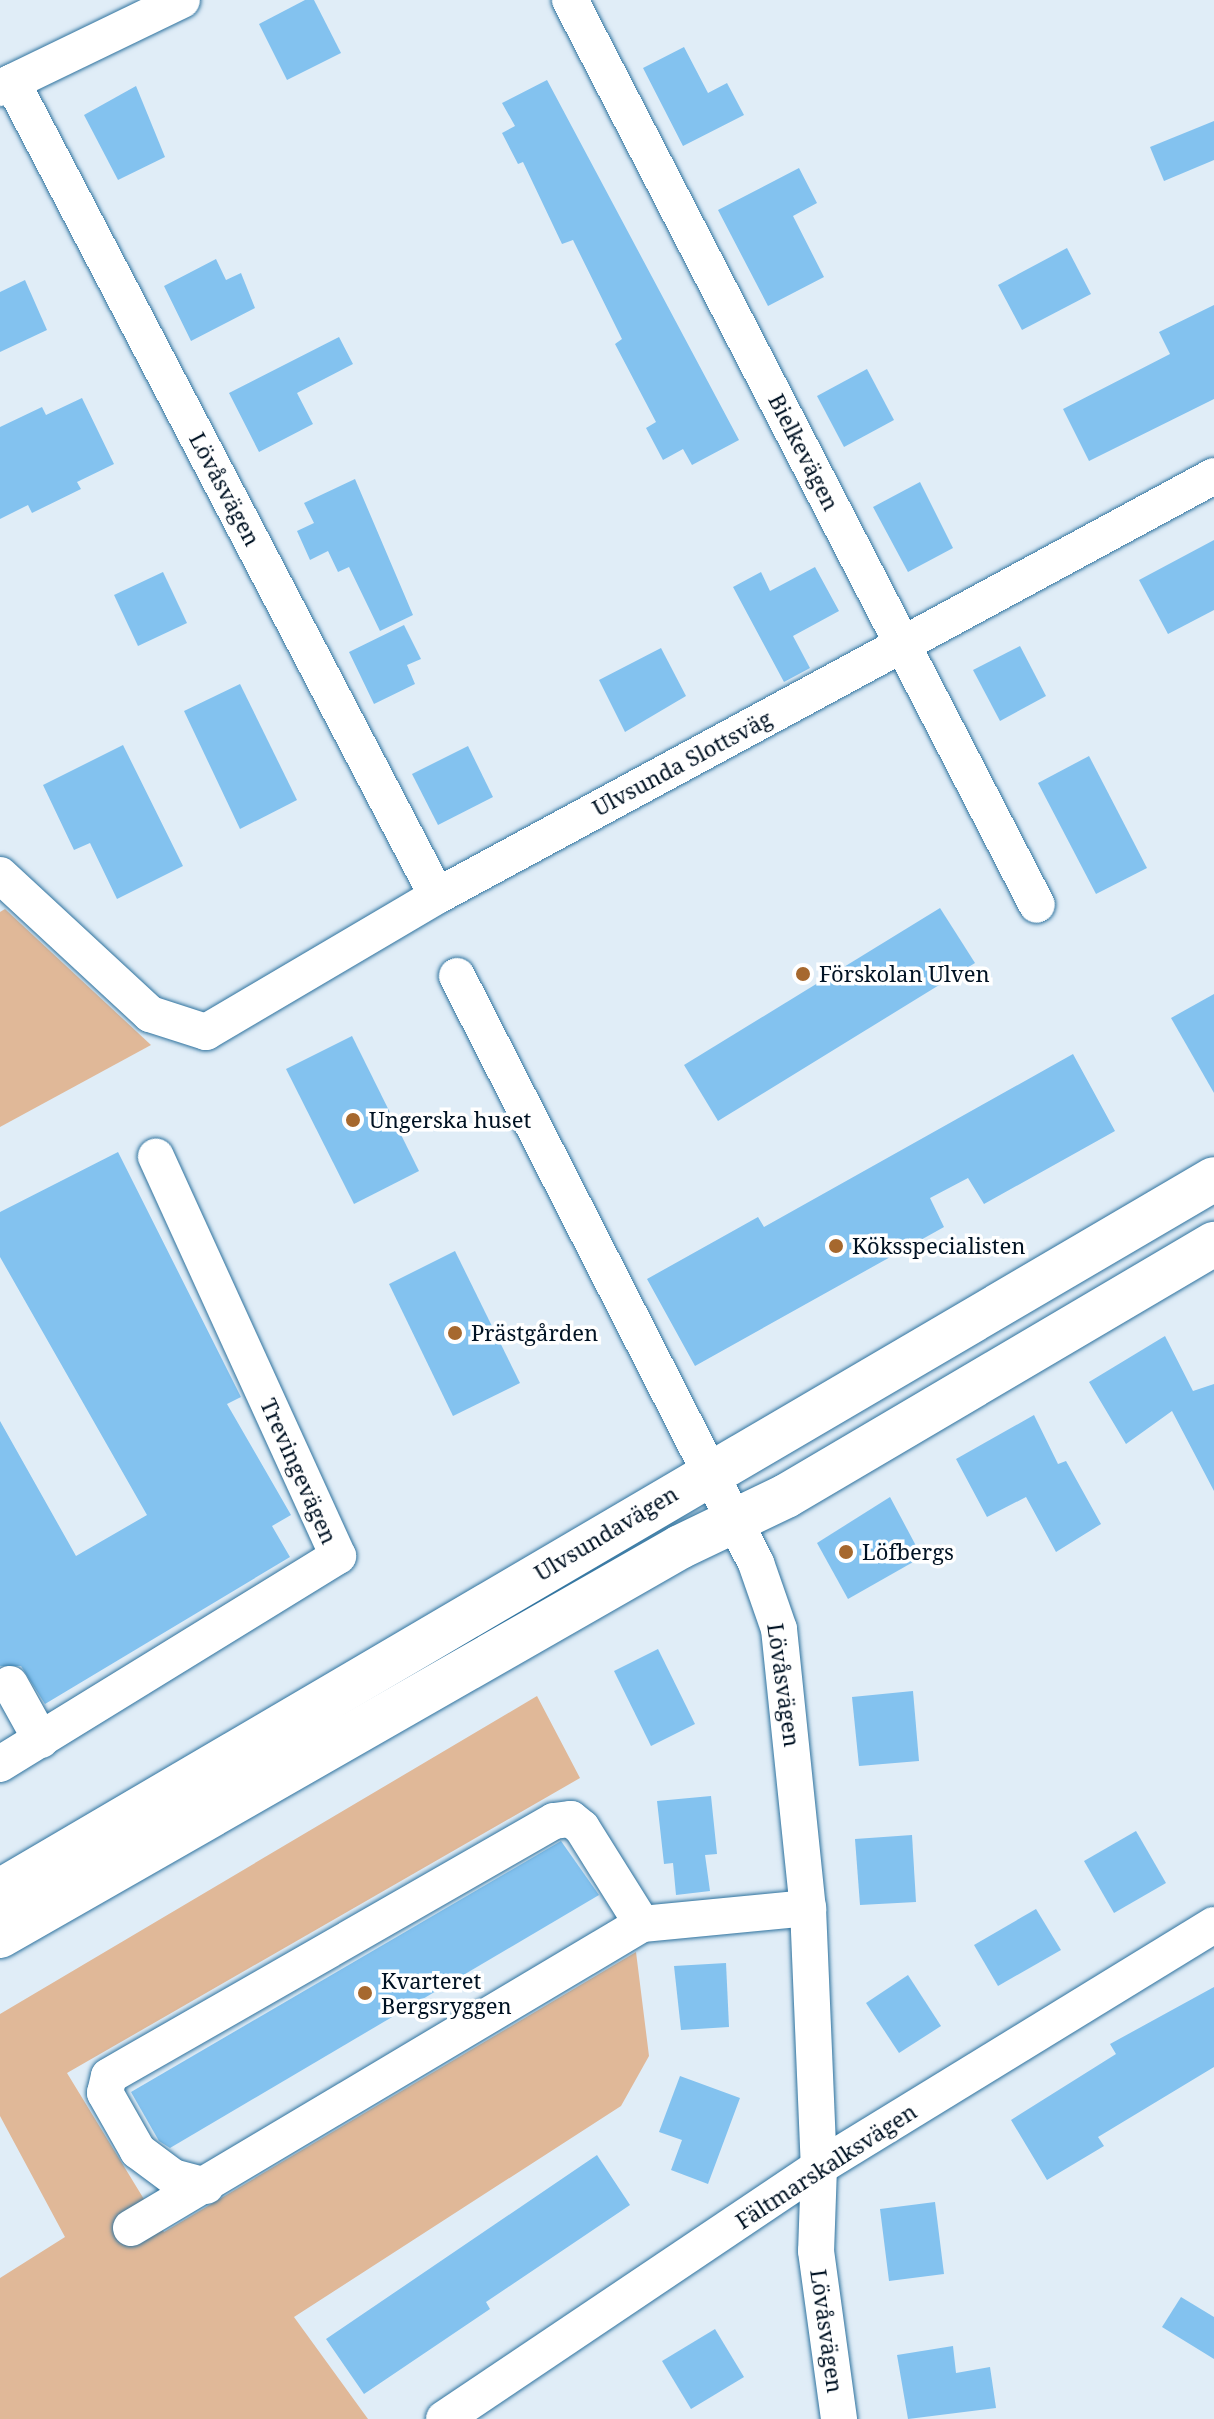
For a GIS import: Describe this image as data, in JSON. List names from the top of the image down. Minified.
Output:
{"streets":{"main road":["Ulvsundavägen"],"street":["Bielkevägen","Lövåsvägen","Ulvsunda Slottsväg","Trevingevägen","Fältmarskalksvägen"]},"crossings":[["Bielkevägen","Ulvsunda Slottsväg"],["Lövåsvägen","Ulvsunda Slottsväg"],["Lövåsvägen","Ulvsundavägen"],["Lövåsvägen","Fältmarskalksvägen"]],"places":["Förskolan Ulven","Ungerska huset","Köksspecialisten","Prästgården","Löfbergs","Kvarteret Bergsryggen"]}
